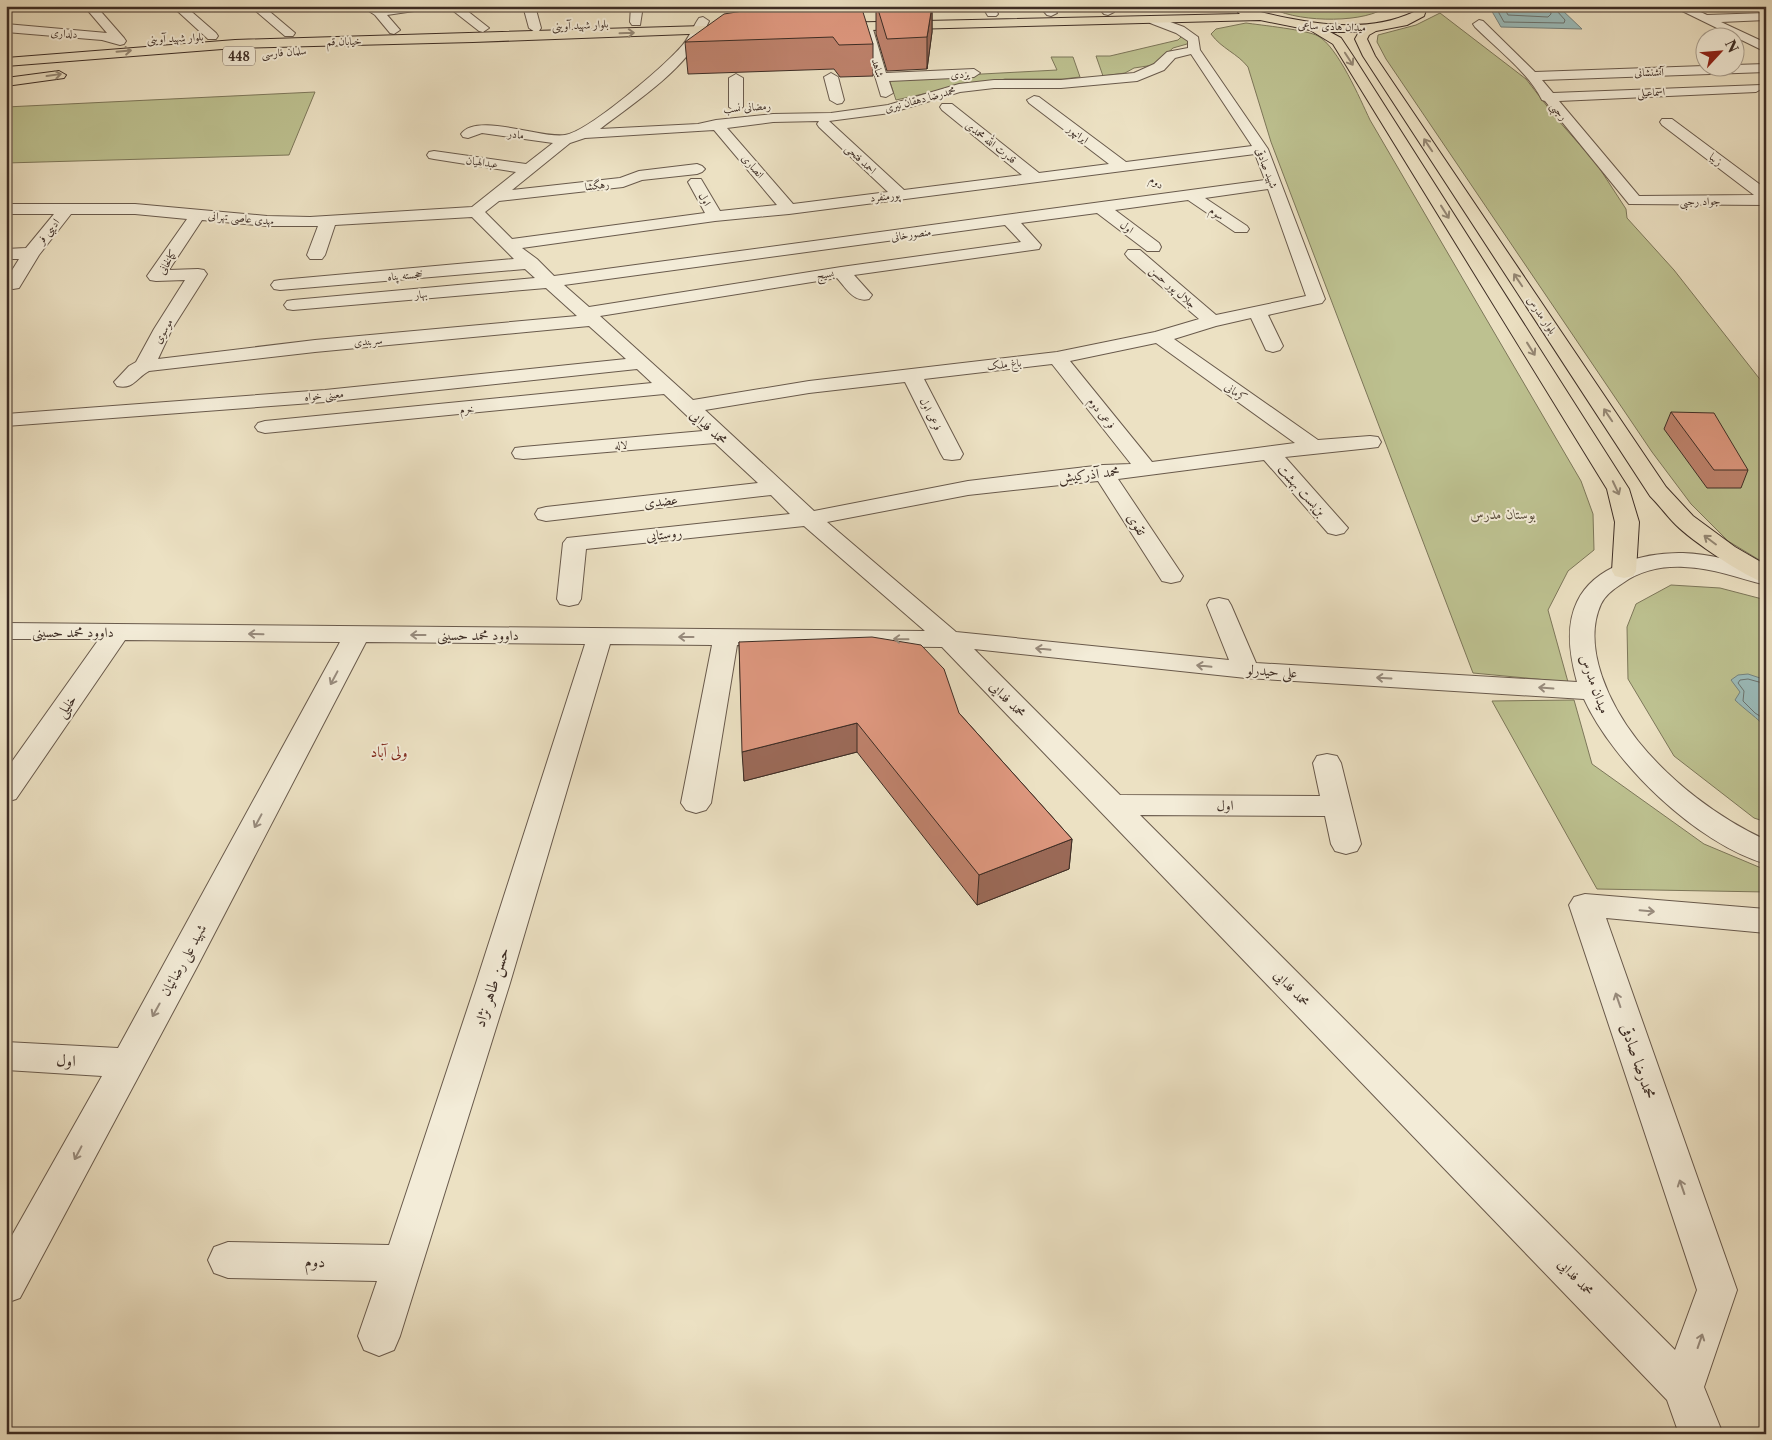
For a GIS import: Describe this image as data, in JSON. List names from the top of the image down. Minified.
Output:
{"streets":{"main road":["بلوار شهید آوینی","میدان هادی ساعی","خیابان قم","سلمان فارسی","448","بلوار مدرس"],"street":["دلداری","شاهد","آتشنشانی","یزدی","اسماعیلی","محمدرضا دهقان نیری","رمضانی نسب","رجبی","مادر","ایرانپور","قدرت الله محمدی","احمد فتحی","زیبا","عبدالهیان","انصاری","شهید صادقی","دوم","رهگشا","پورمنفرد","اول","جواد رجبی","سوم","مهدی عاصی تهرانی","ادیبی فر","منصورخانی","کمالخانی","بسیج","خجسته پناه","جلال پور حسن","بهار","موسوی","سربندی","باغ ملک","کرمانی","معینی خواه","خرم","فرعی دوم","فرعی اول","محمد فدایی","لاله","محمد آذرکیش","بن‌بست بهشت","عضدی","تقوی","روستایی","داوود محمد حسینی","علی حیدرلو","میدان مدرس","خلیلی","شهید علی رضائیان","حسن طاهر نژاد","محمدرضا صادقی"]},"crossings":[["بلوار شهید آوینی","دلداری"],["بلوار شهید آوینی","خیابان قم"],["بلوار شهید آوینی","سلمان فارسی"],["میدان هادی ساعی","بلوار مدرس"],["خیابان قم","سلمان فارسی"],["شاهد","یزدی"],["شاهد","محمدرضا دهقان نیری"],["آتشنشانی","رجبی"],["اسماعیلی","رجبی"],["محمدرضا دهقان نیری","انصاری"],["محمدرضا دهقان نیری","شهید صادقی"],["رجبی","جواد رجبی"],["ایرانپور","دوم"],["ایرانپور","پورمنفرد"],["قدرت الله محمدی","پورمنفرد"],["احمد فتحی","پورمنفرد"],["زیبا","جواد رجبی"],["انصاری","پورمنفرد"],["شهید صادقی","پورمنفرد"],["شهید صادقی","منصورخانی"],["شهید صادقی","باغ ملک"],["دوم","پورمنفرد"],["دوم","سوم"],["دوم","منصورخانی"],["دوم","حسن طاهر نژاد"],["رهگشا","اول"],["پورمنفرد","اول"],["پورمنفرد","محمد فدایی"],["اول","منصورخانی"],["اول","محمد فدایی"],["اول","شهید علی رضائیان"],["سوم","منصورخانی"],["مهدی عاصی تهرانی","ادیبی فر"],["مهدی عاصی تهرانی","کمالخانی"],["مهدی عاصی تهرانی","محمد فدایی"],["منصورخانی","بسیج"],["منصورخانی","بهار"],["منصورخانی","محمد فدایی"],["کمالخانی","موسوی"],["بسیج","سربندی"],["بسیج","محمد فدایی"],["خجسته پناه","محمد فدایی"],["جلال پور حسن","باغ ملک"],["بهار","محمد فدایی"],["بلوار مدرس","میدان مدرس"],["موسوی","سربندی"],["سربندی","محمد فدایی"],["باغ ملک","کرمانی"],["باغ ملک","فرعی دوم"],["باغ ملک","فرعی اول"],["باغ ملک","محمد فدایی"],["کرمانی","محمد آذرکیش"],["معینی خواه","محمد فدایی"],["خرم","محمد فدایی"],["فرعی دوم","محمد آذرکیش"],["محمد فدایی","لاله"],["محمد فدایی","محمد آذرکیش"],["محمد فدایی","عضدی"],["محمد فدایی","روستایی"],["محمد فدایی","داوود محمد حسینی"],["محمد فدایی","علی حیدرلو"],["محمد فدایی","محمدرضا صادقی"],["محمد آذرکیش","بن‌بست بهشت"],["محمد آذرکیش","تقوی"],["محمد آذرکیش","روستایی"],["داوود محمد حسینی","علی حیدرلو"],["داوود محمد حسینی","خلیلی"],["داوود محمد حسینی","شهید علی رضائیان"],["داوود محمد حسینی","حسن طاهر نژاد"],["علی حیدرلو","میدان مدرس"]],"one_way":["خیابان قم","داوود محمد حسینی","علی حیدرلو","شهید علی رضائیان"],"districts":["ولی آباد"],"parks":["بوستان مدرس"],"north":"top right"}
